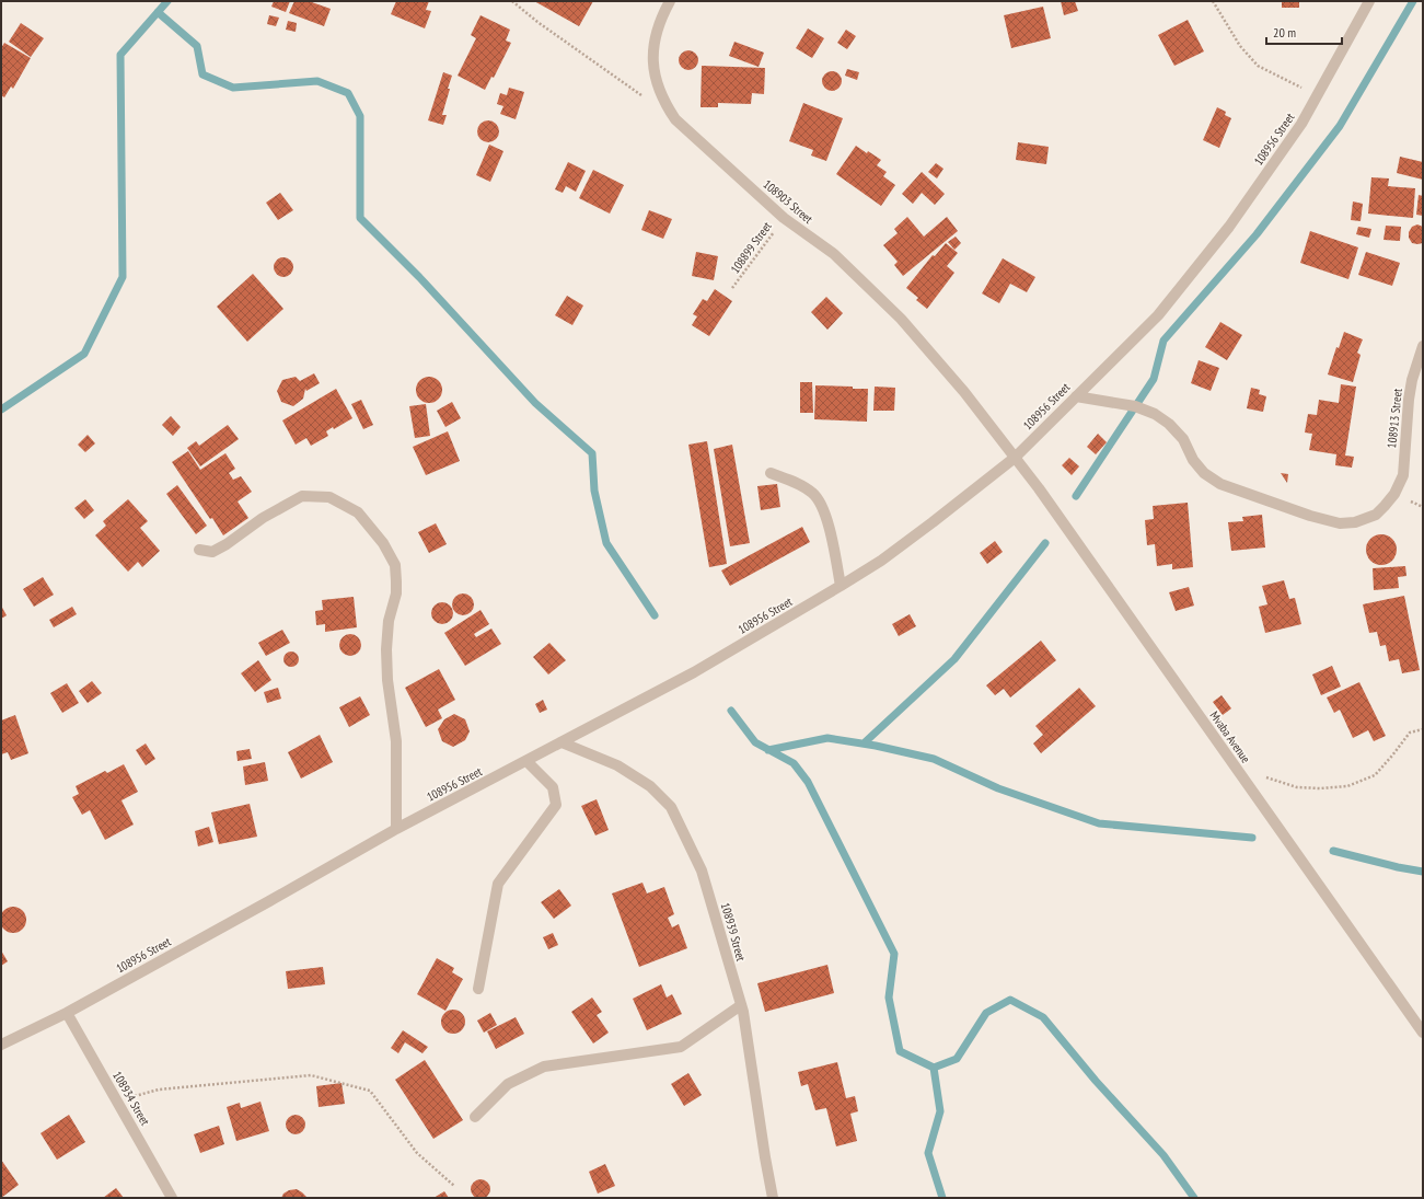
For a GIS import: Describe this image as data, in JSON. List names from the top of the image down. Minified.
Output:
{"streets":{"street":["108956 Street","108903 Street","108913 Street","Mvaba Avenue","108939 Street","108934 Street"],"path":["108899 Street"]},"crossings":[["108956 Street","108903 Street"],["108956 Street","108913 Street"],["108956 Street","Mvaba Avenue"],["108956 Street","108939 Street"],["108956 Street","108934 Street"],["108903 Street","108899 Street"],["108903 Street","Mvaba Avenue"]],"scale_bar":"20 m"}
